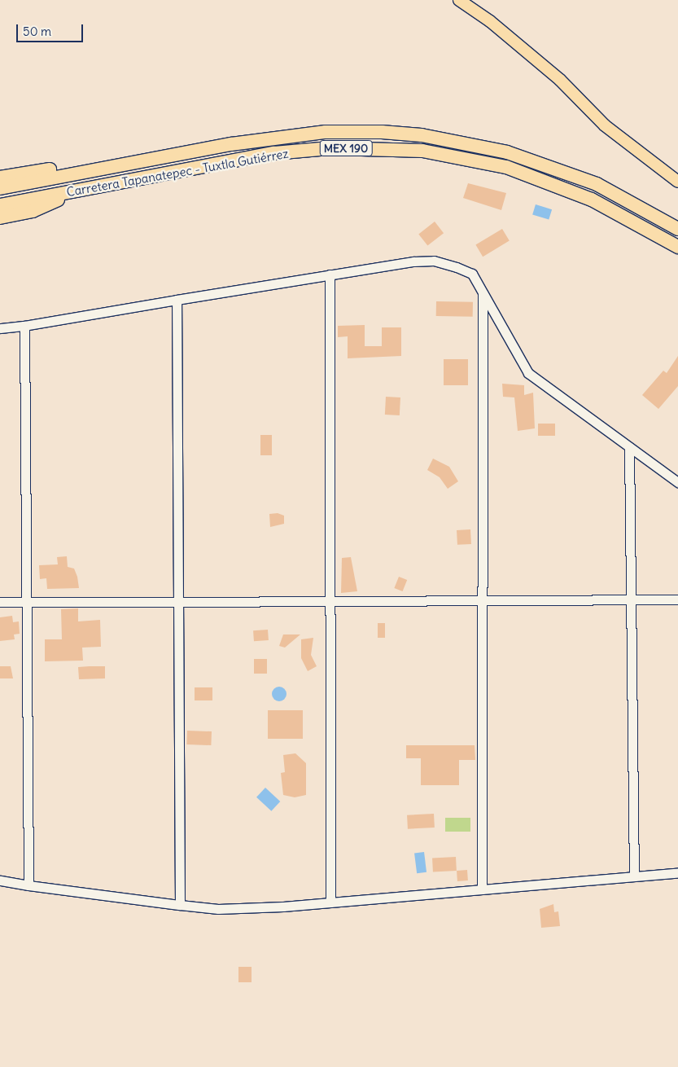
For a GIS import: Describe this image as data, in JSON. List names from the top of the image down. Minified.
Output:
{"streets":{"highway":["MEX 190","Carretera Tapanatepec - Tuxtla Gutiérrez"]},"scale_bar":"50 m"}
